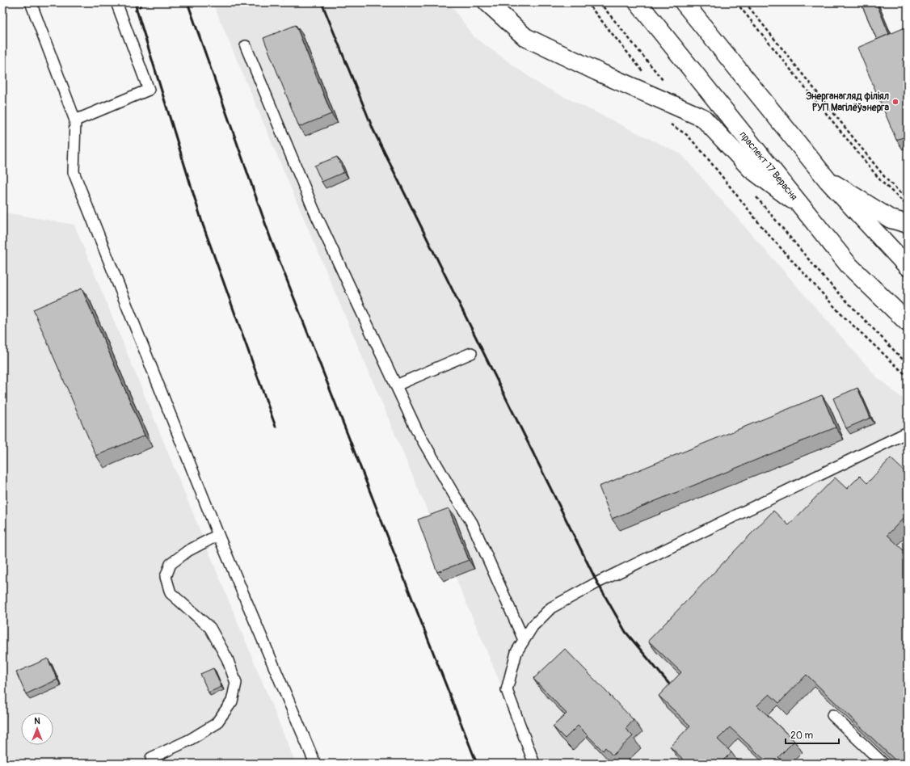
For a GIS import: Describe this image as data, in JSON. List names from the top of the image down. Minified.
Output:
{"streets":{"main road":["праспект 17 Верасня"]},"places":["Энерганагляд філіял РУП Магілёўэнерга"],"scale_bar":"20 m","north":"top"}
